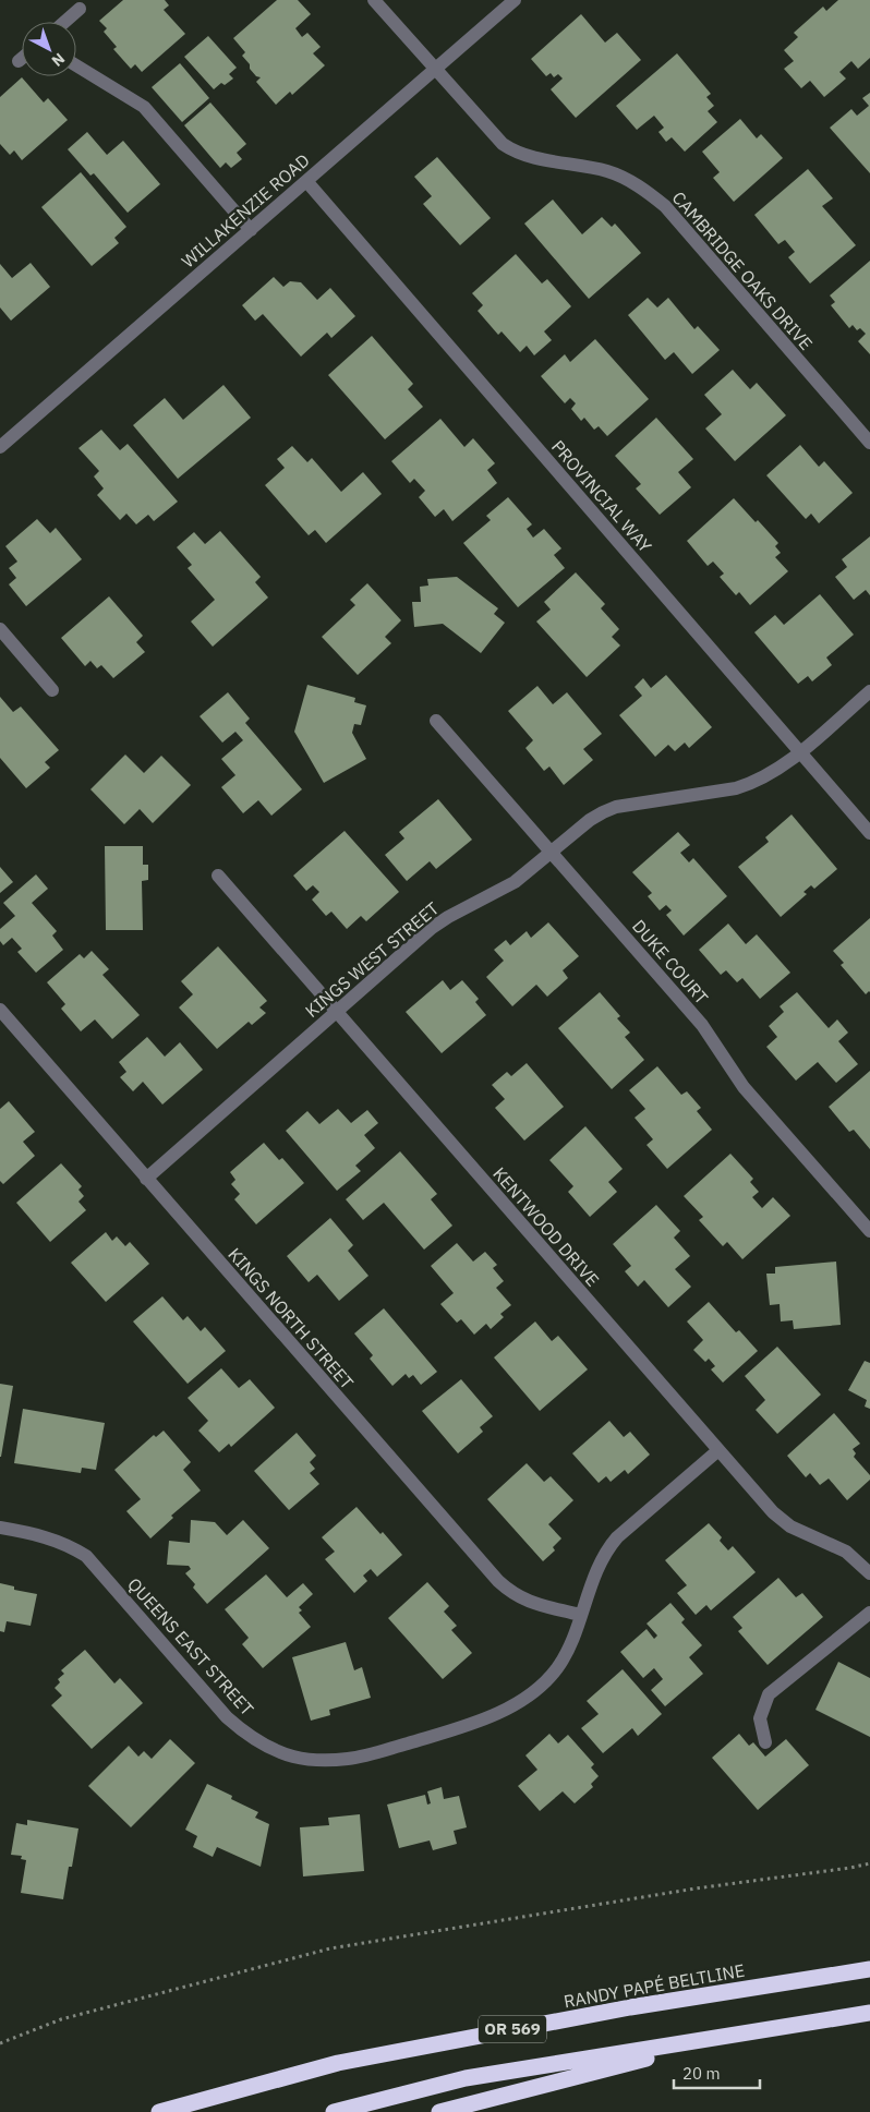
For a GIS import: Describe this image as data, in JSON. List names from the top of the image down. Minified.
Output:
{"streets":{"highway":["RANDY PAPÉ BELTLINE","OR 569"],"street":["WILLAKENZIE ROAD","CAMBRIDGE OAKS DRIVE","PROVINCIAL WAY","KINGS WEST STREET","DUKE COURT","KENTWOOD DRIVE","KINGS NORTH STREET","QUEENS EAST STREET"]},"crossings":[["WILLAKENZIE ROAD","CAMBRIDGE OAKS DRIVE"],["WILLAKENZIE ROAD","PROVINCIAL WAY"],["PROVINCIAL WAY","KINGS WEST STREET"],["KINGS WEST STREET","DUKE COURT"],["KINGS WEST STREET","KENTWOOD DRIVE"],["KINGS WEST STREET","KINGS NORTH STREET"],["KENTWOOD DRIVE","QUEENS EAST STREET"],["KINGS NORTH STREET","QUEENS EAST STREET"]],"scale_bar":"20 m","north":"bottom right"}
